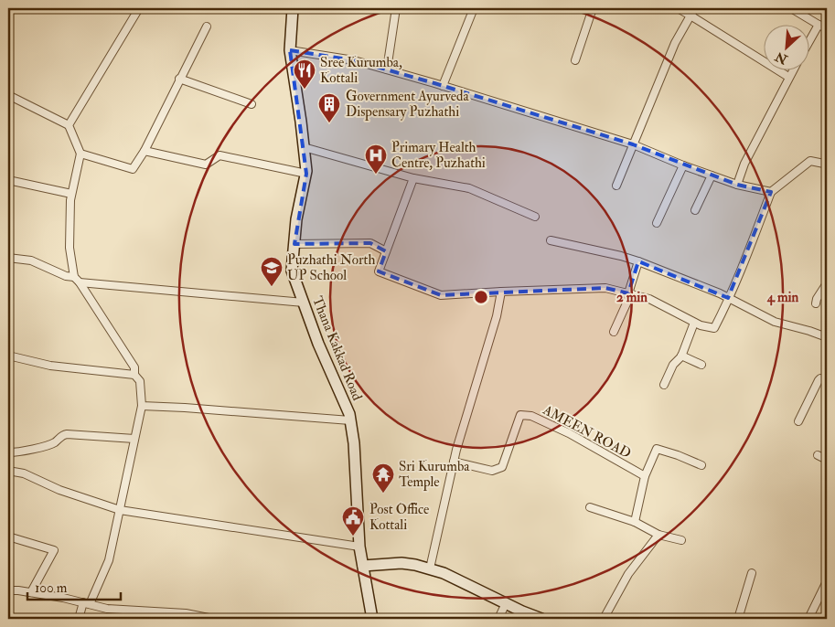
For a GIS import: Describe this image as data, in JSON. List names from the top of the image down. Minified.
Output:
{"streets":{"main road":["Thana Kakkad Road"],"street":["AMEEN ROAD"]},"places":{"restaurant":["Sree Kurumba, Kottali"],"building":["Government Ayurveda Dispensary Puzhathi"],"hospital":["Primary Health Centre, Puzhathi"],"school or university":["Puzhathi North UP School"],"temple":["Sri Kurumba Temple"],"public building":["Post Office Kottali"]},"scale_bar":"100 m","north":"bottom left","rings":["2 min","4 min"]}
